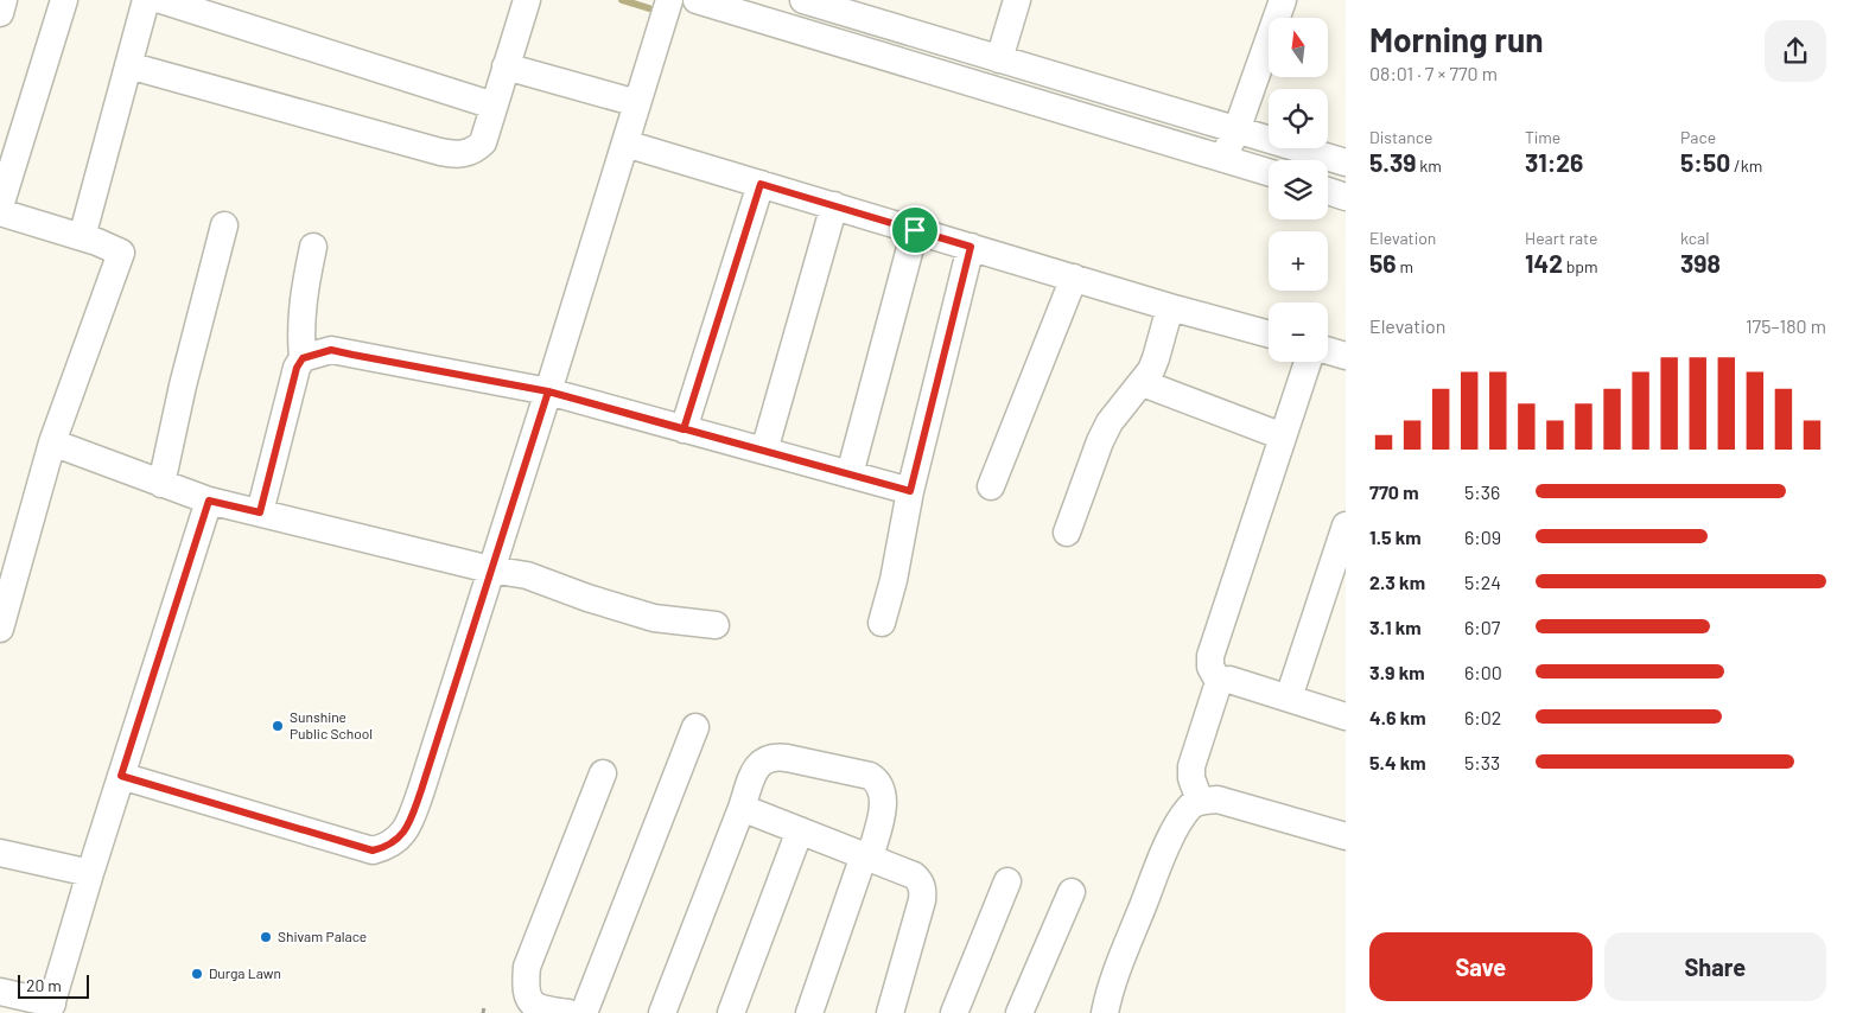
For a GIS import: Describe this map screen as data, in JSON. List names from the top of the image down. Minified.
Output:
{"places":["Sunshine Public School","Shivam Palace","Durga Lawn"],"scale_bar":"20 m","north":"top","page":{"heading":["Morning run","08:01 · 7 × 770 m"],"map_buttons":["+","−"],"stats":[["Distance","5.39 km"],["Time","31:26"],["Pace","5:50 /km"],["Elevation","56 m"],["Heart rate","142 bpm"],["kcal","398"]],"chart":["Elevation","175–180 m"],"list":[{"name":"770 m","note":"5:36"},{"name":"1.5 km","note":"6:09"},{"name":"2.3 km","note":"5:24"},{"name":"3.1 km","note":"6:07"},{"name":"3.9 km","note":"6:00"},{"name":"4.6 km","note":"6:02"},{"name":"5.4 km","note":"5:33"}],"buttons":["Save","Share"],"scale":"20 m"}}
